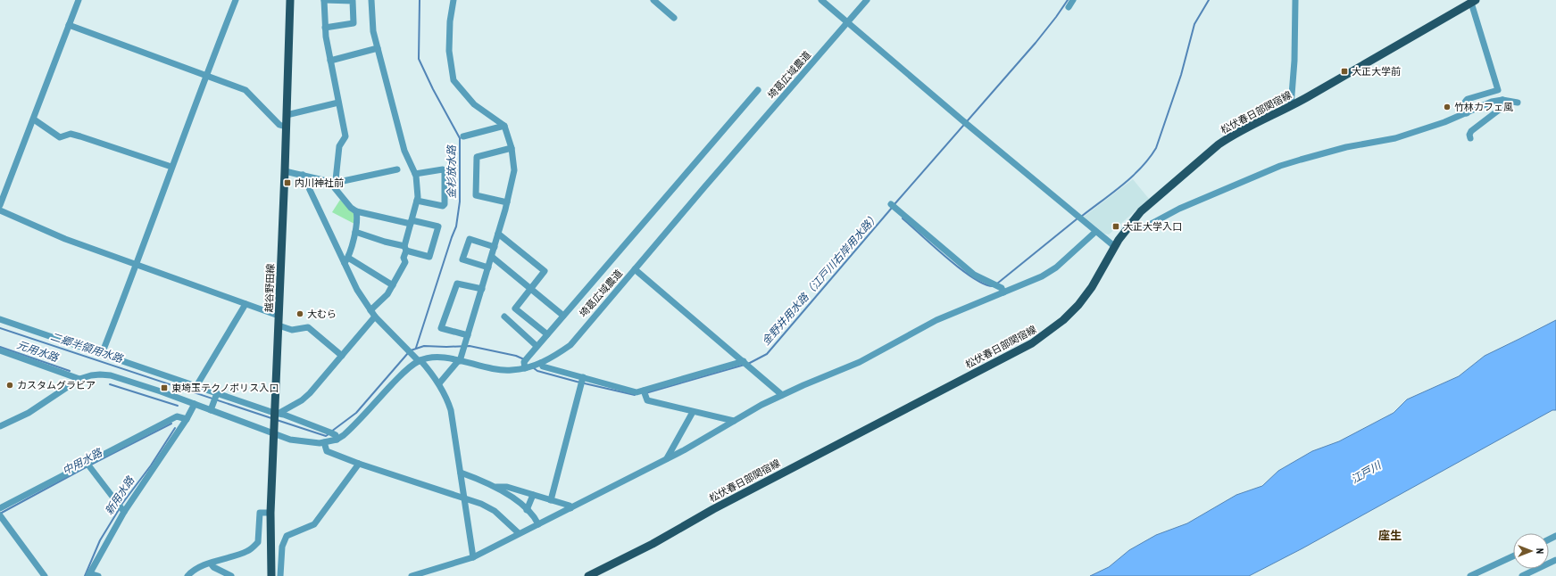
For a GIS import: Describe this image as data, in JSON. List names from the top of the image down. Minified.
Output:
{"streets":{"main road":["松伏春日部関宿線","越谷野田線"],"street":["埼葛広域農道"]},"crossings":[["埼葛広域農道","越谷野田線"]],"districts":["座生"],"water":["金杉放水路","金野井用水路（江戸川右岸用水路）","二郷半領用水路","元用水路","中用水路","江戸川","新用水路"],"places":{"transit":["大正大学前","内川神社前","大正大学入口","東埼玉テクノポリス入口"],"other":["竹林カフェ風","大むら","カスタムグラビア"]},"north":"right"}
